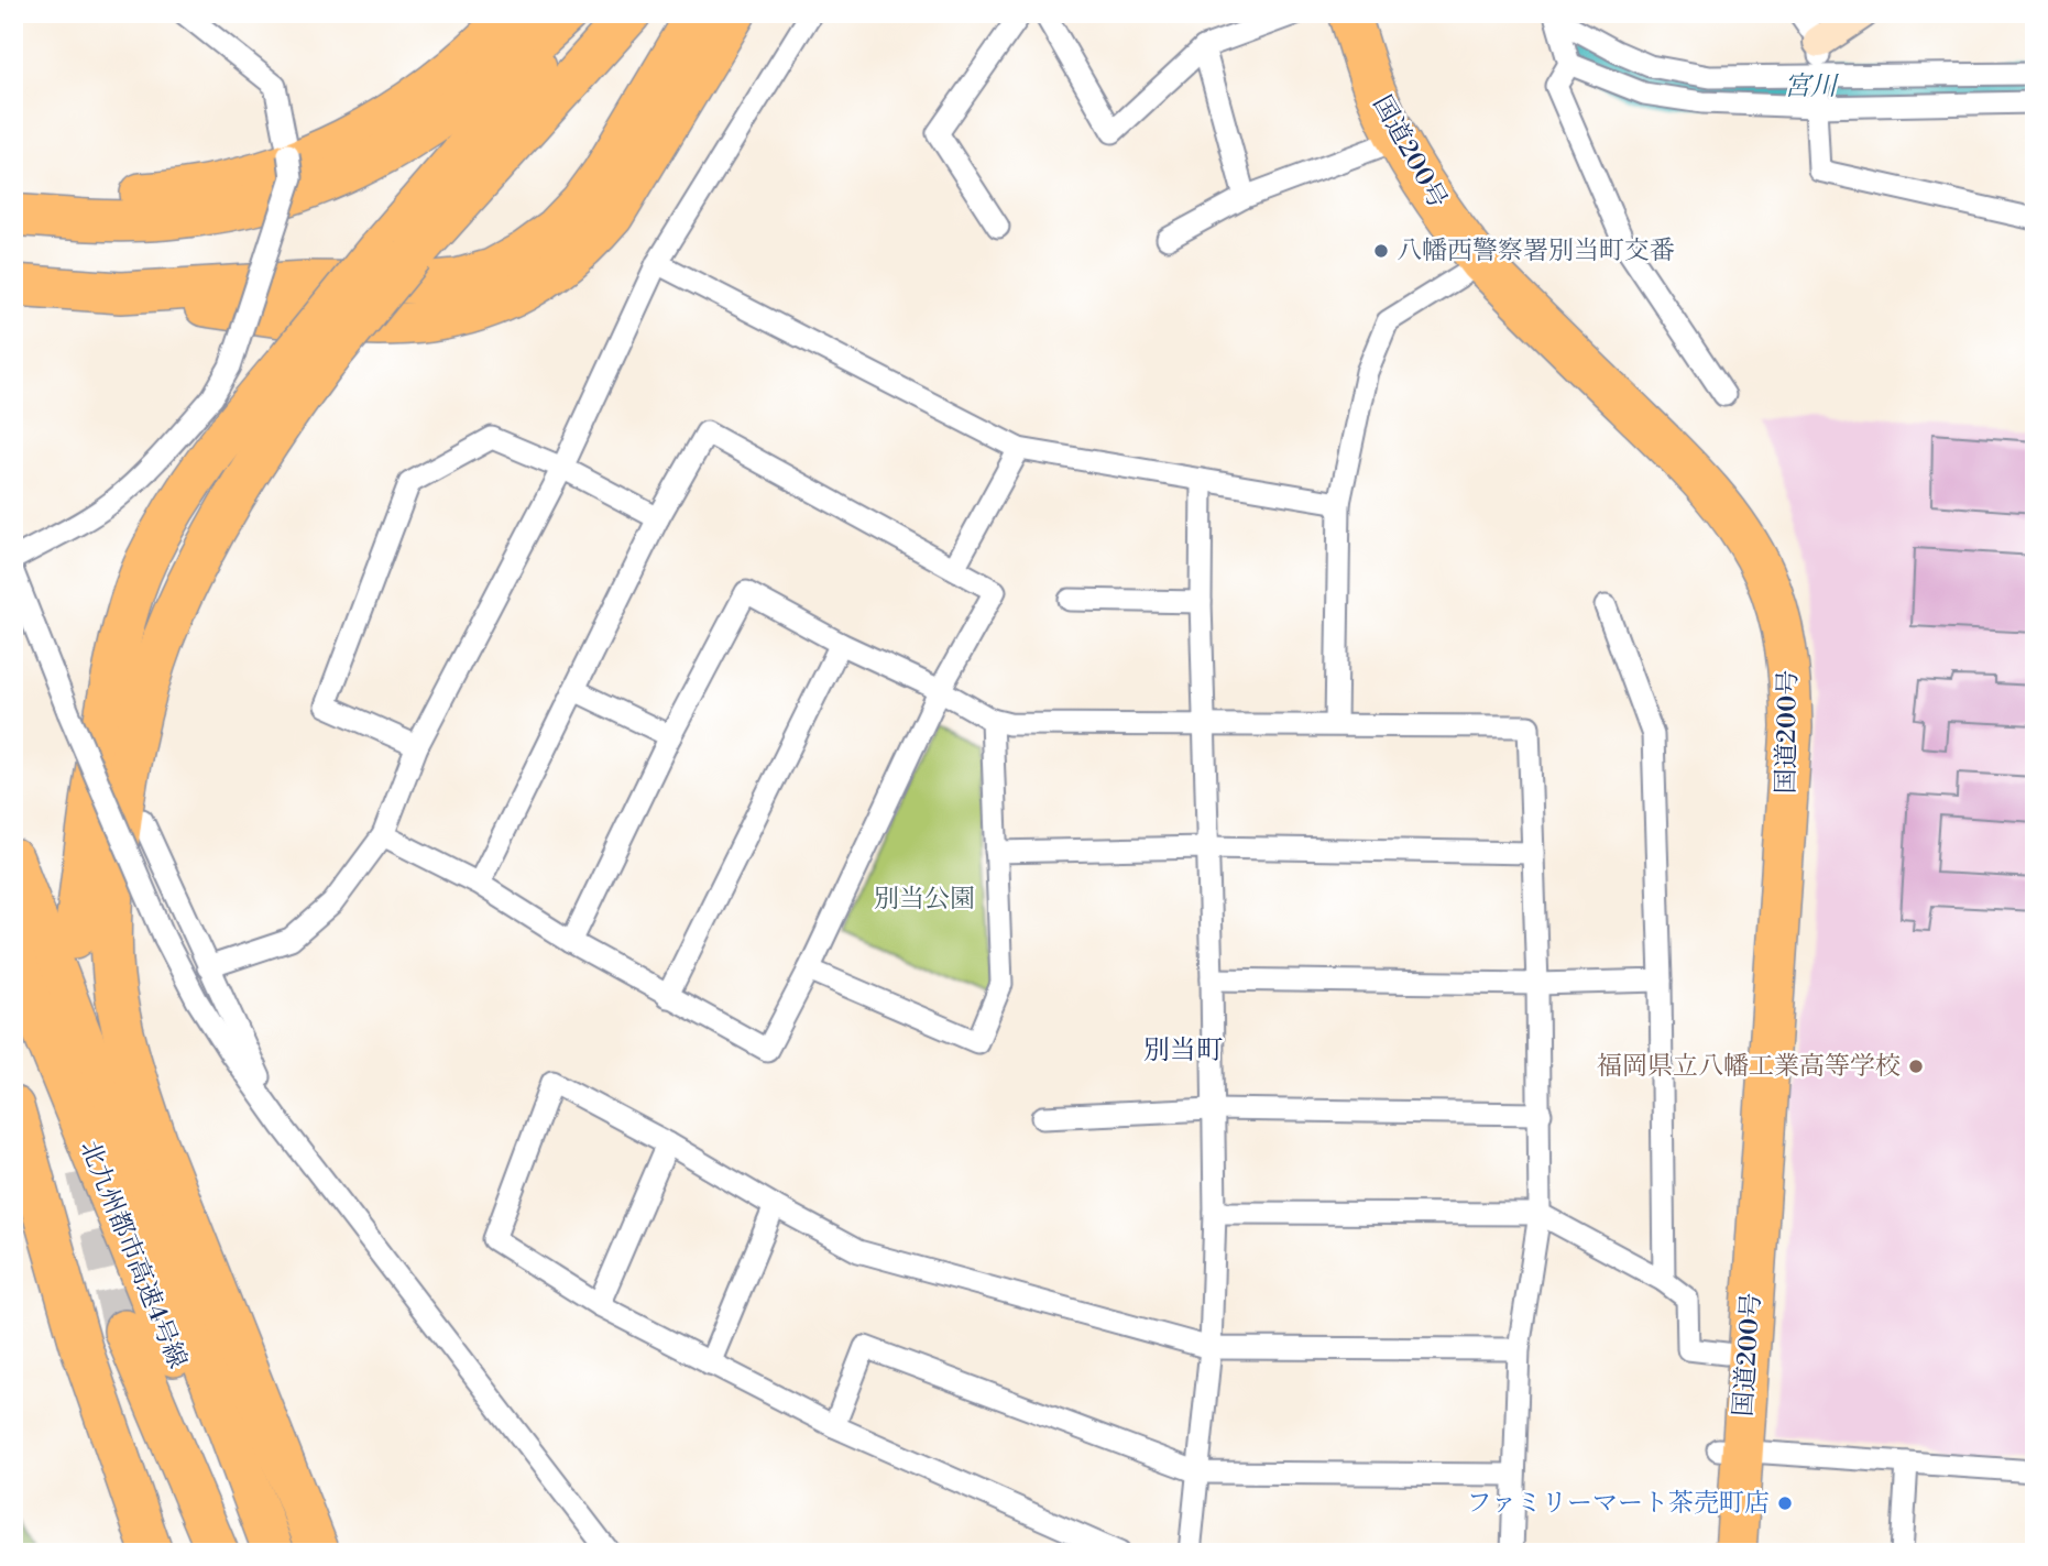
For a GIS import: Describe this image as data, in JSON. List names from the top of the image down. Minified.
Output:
{"streets":{"highway":["国道200号","北九州都市高速4号線"]},"districts":["別当町"],"water":["宮川"],"parks":["別当公園"],"places":["八幡西警察署別当町交番","福岡県立八幡工業高等学校","ファミリーマート茶売町店"]}
